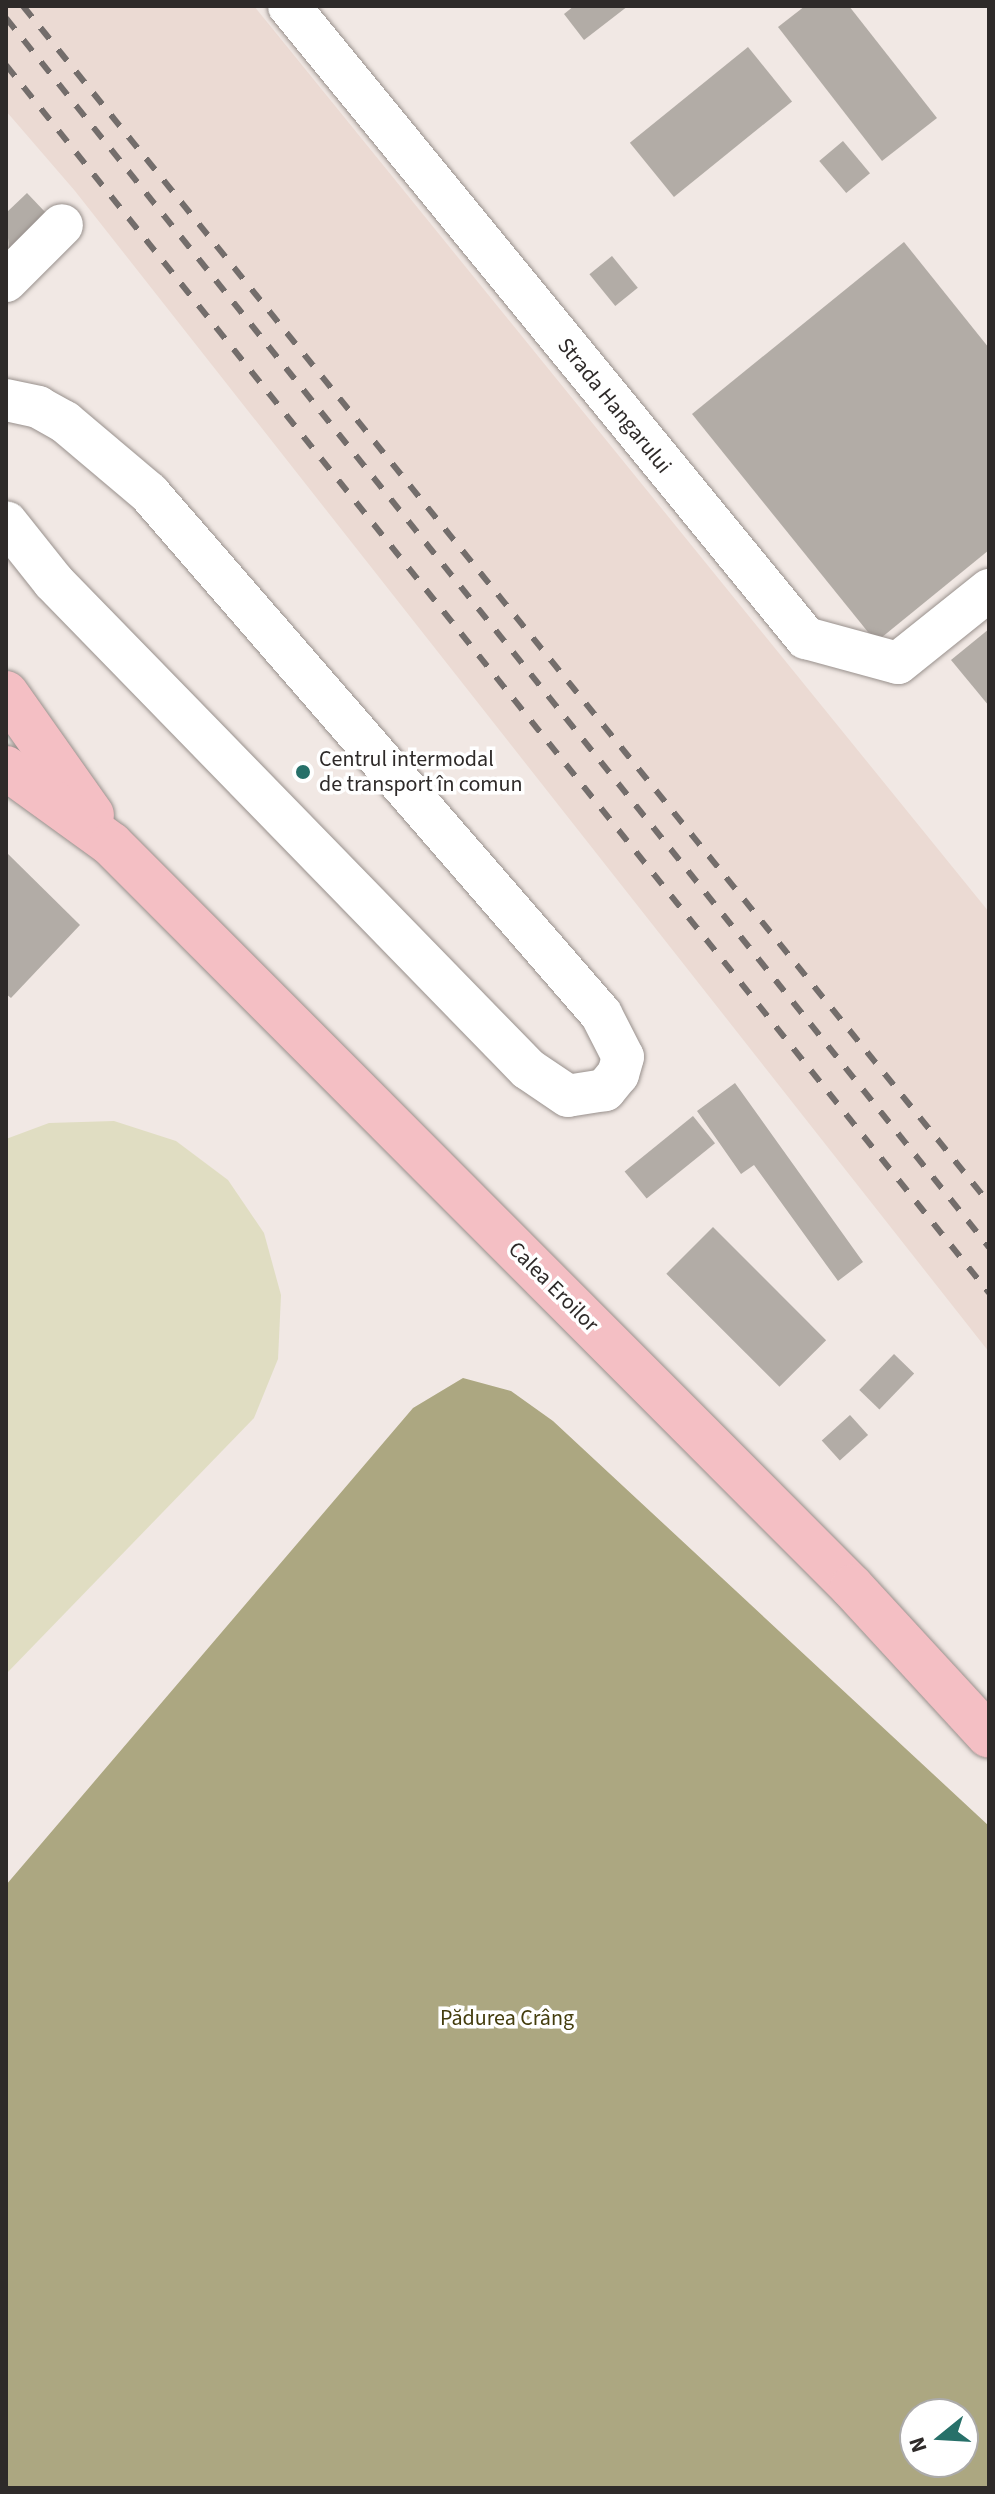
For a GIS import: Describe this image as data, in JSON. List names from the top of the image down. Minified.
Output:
{"streets":{"main road":["Calea Eroilor"],"street":["Strada Hangarului"]},"parks":["Pădurea Crâng"],"places":["Centrul intermodal de transport în comun"],"north":"left"}
